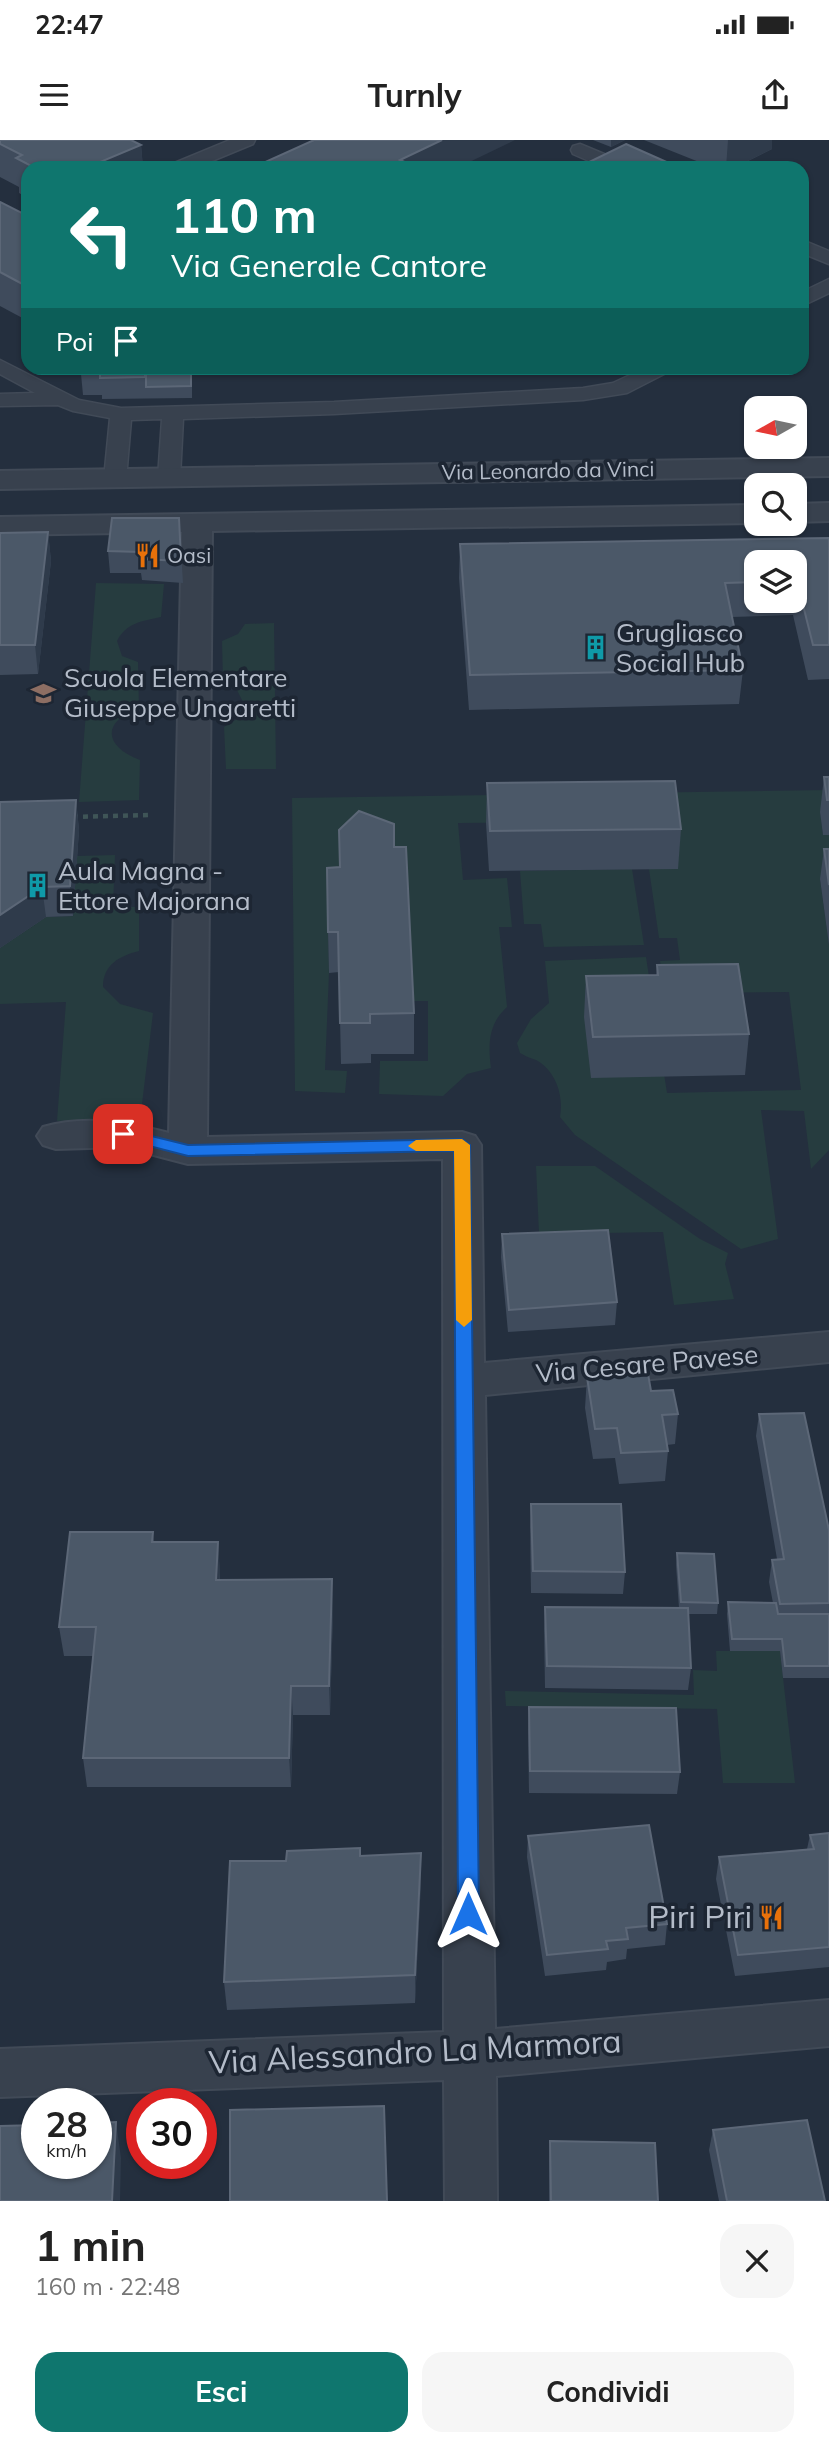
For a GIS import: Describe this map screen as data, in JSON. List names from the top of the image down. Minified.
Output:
{"streets":{"street":["Via Leonardo da Vinci","Via Cesare Pavese","Via Alessandro La Marmora"]},"places":{"restaurant":["Oasi","Piri Piri"],"building":["Grugliasco Social Hub","Aula Magna - Ettore Majorana"],"school or university":["Scuola Elementare Giuseppe Ungaretti"]},"north":"left","page":{"status":"22:47","header":"Turnly","turn":["110 m","Via Generale Cantore"],"then":"Poi","speed":"28 km/h","limit":"30","heading":["1 min","160 m · 22:48"],"buttons":["Esci","Condividi"]}}
